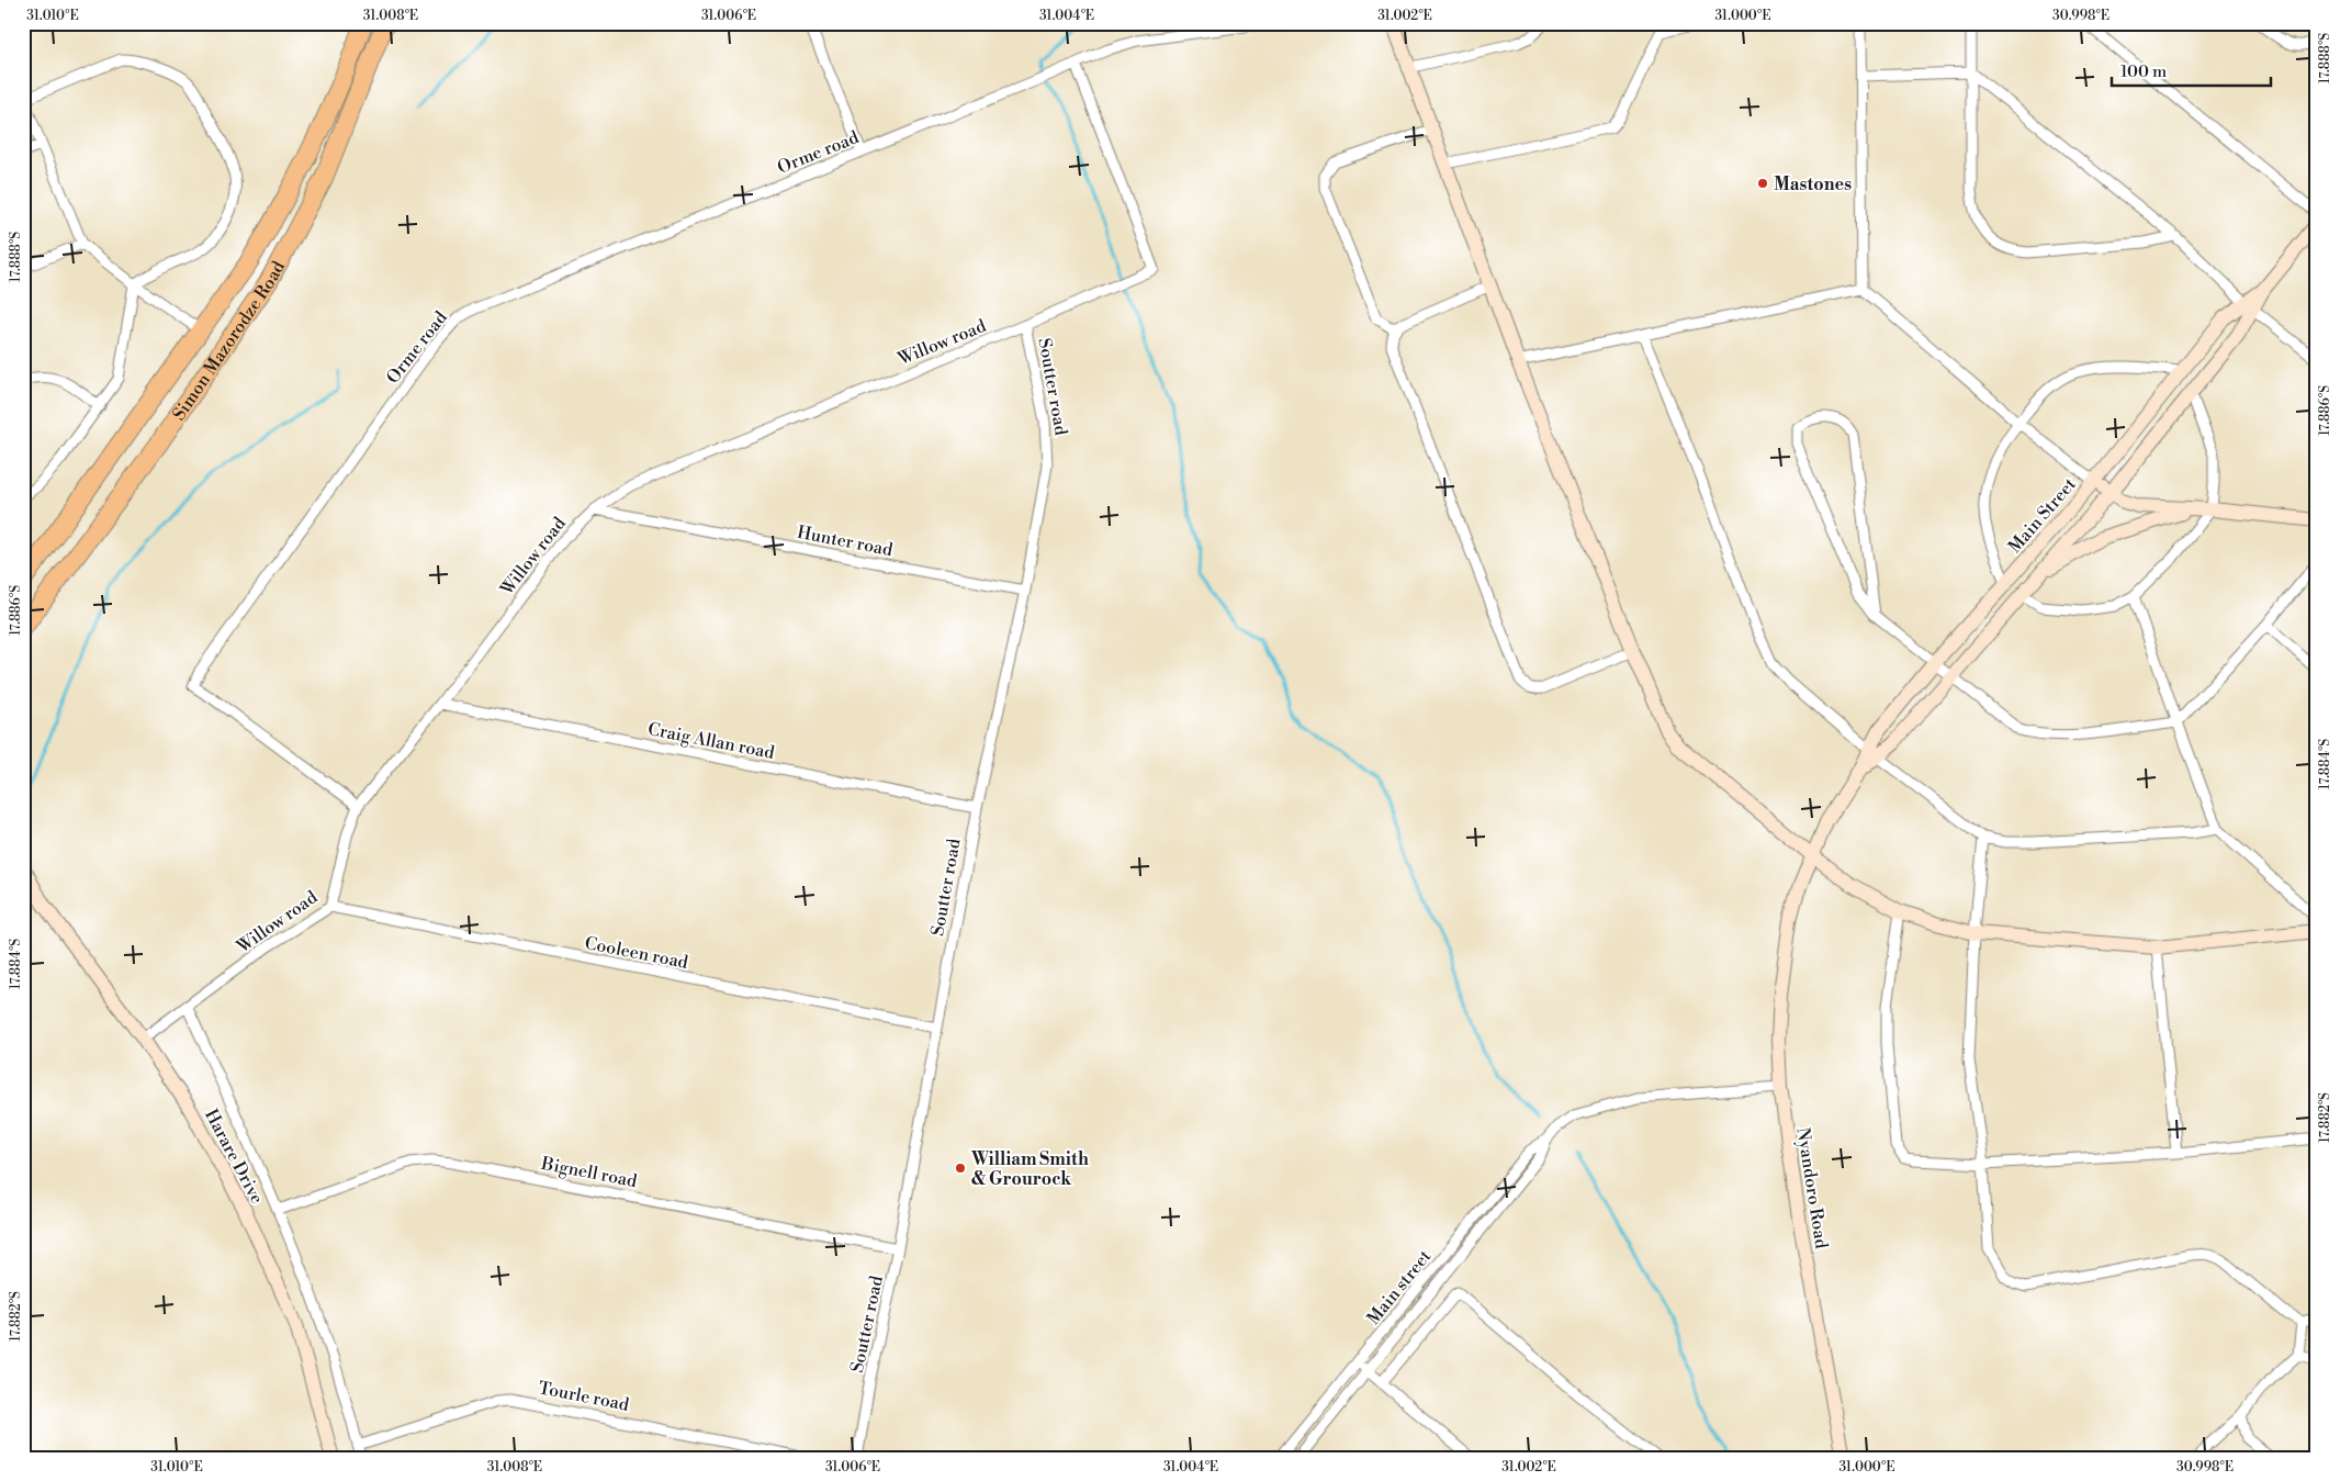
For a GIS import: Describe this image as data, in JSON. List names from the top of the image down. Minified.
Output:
{"streets":{"highway":["Simon Mazorodze Road"],"street":["Orme road","Willow road","Soutter road","Main Street","Hunter road","Craig Allan road","Cooleen road","Harare Drive","Bignell road","Nyandoro Road","Main street","Tourle road"]},"crossings":[["Orme road","Willow road"],["Willow road","Soutter road"],["Willow road","Hunter road"],["Willow road","Craig Allan road"],["Willow road","Cooleen road"],["Willow road","Harare Drive"],["Soutter road","Hunter road"],["Soutter road","Craig Allan road"],["Soutter road","Cooleen road"],["Soutter road","Bignell road"],["Main Street","Nyandoro Road"],["Nyandoro Road","Main street"]],"places":["Mastones","William Smith & Grourock"],"scale_bar":"100 m","coordinates":["31.010°E","31.008°E","31.006°E","31.004°E","31.002°E","31.000°E","30.998°E","17.888°S","17.886°S","17.884°S","17.882°S"]}
